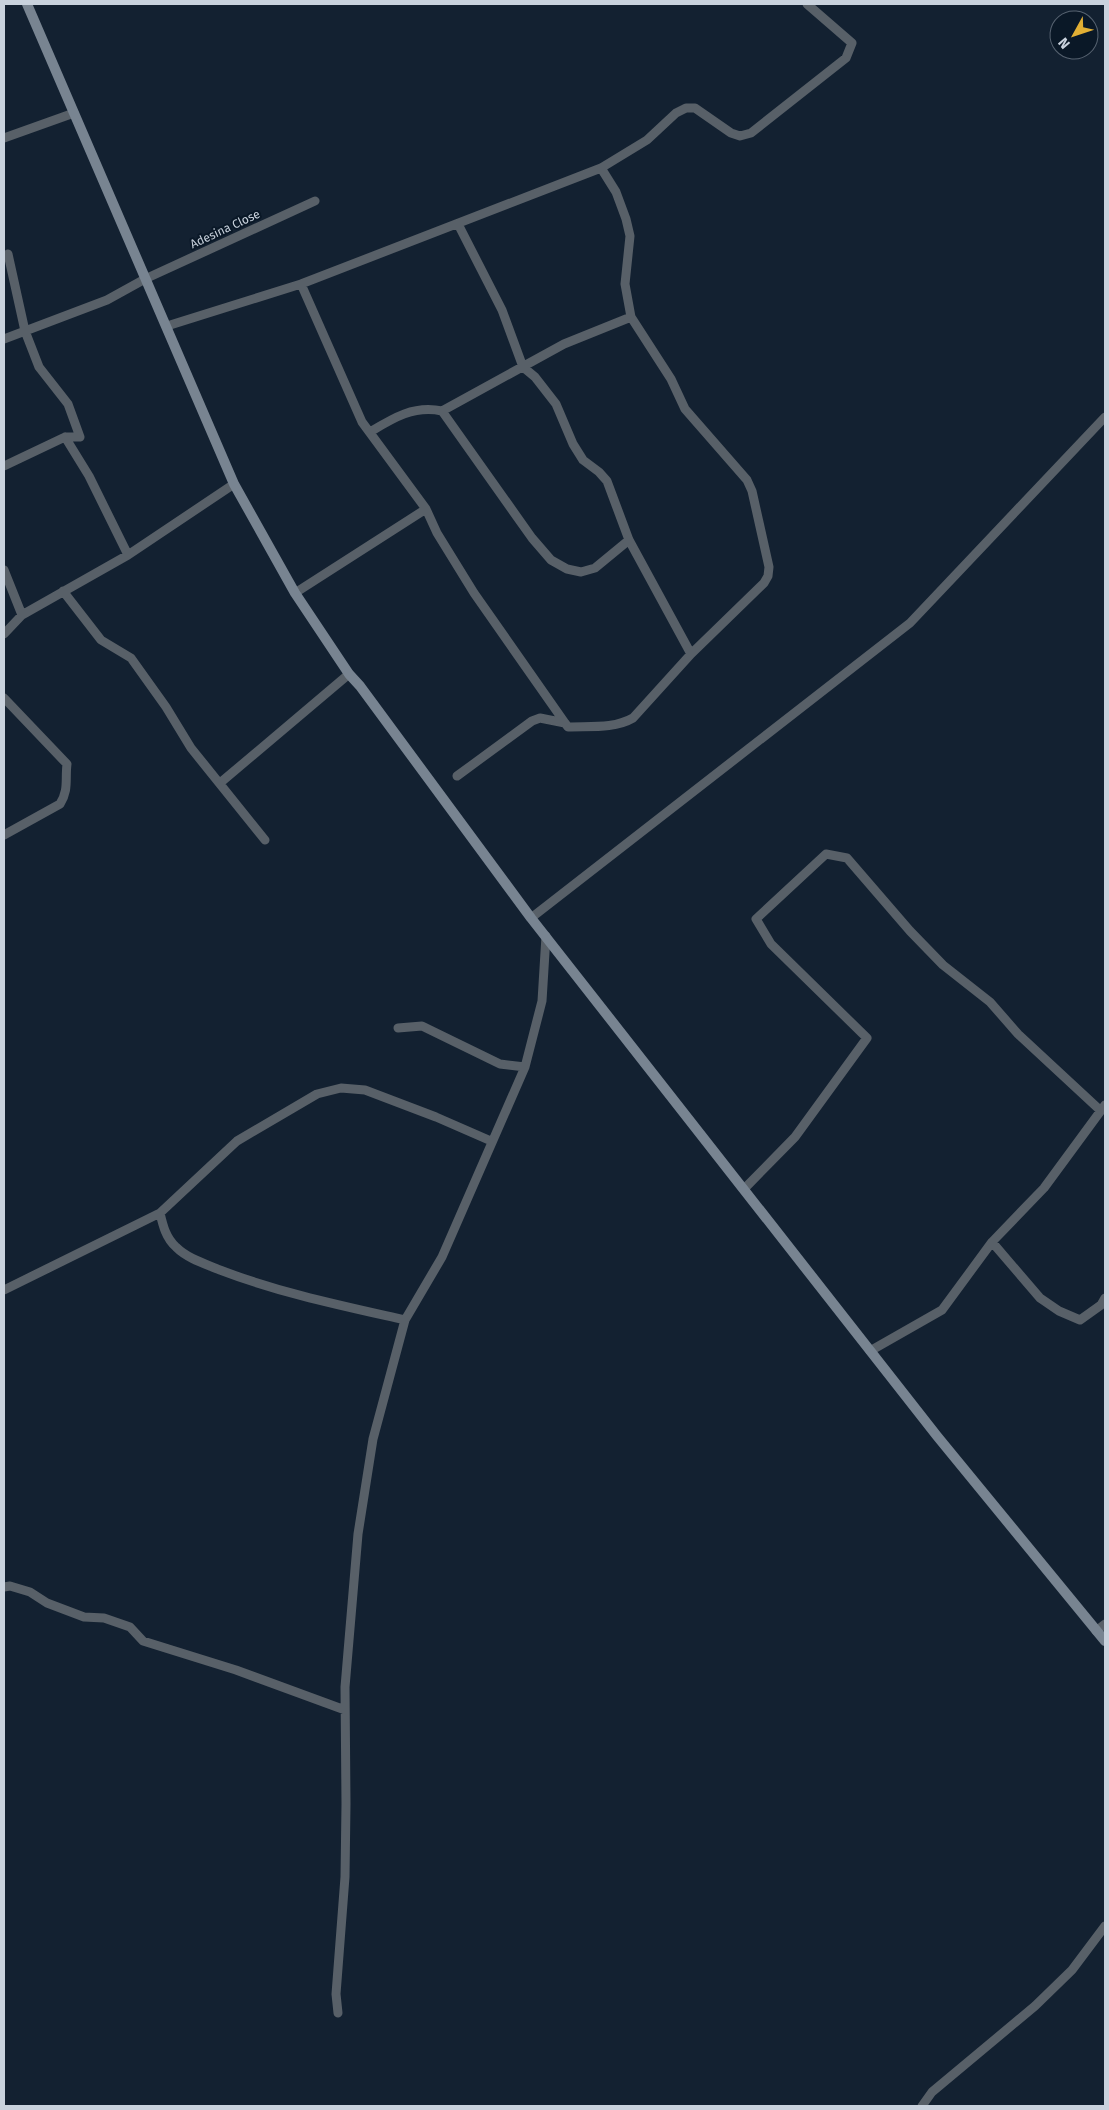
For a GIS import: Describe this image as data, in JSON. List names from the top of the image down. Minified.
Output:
{"streets":{"street":["Adesina Close"]},"north":"bottom left"}
